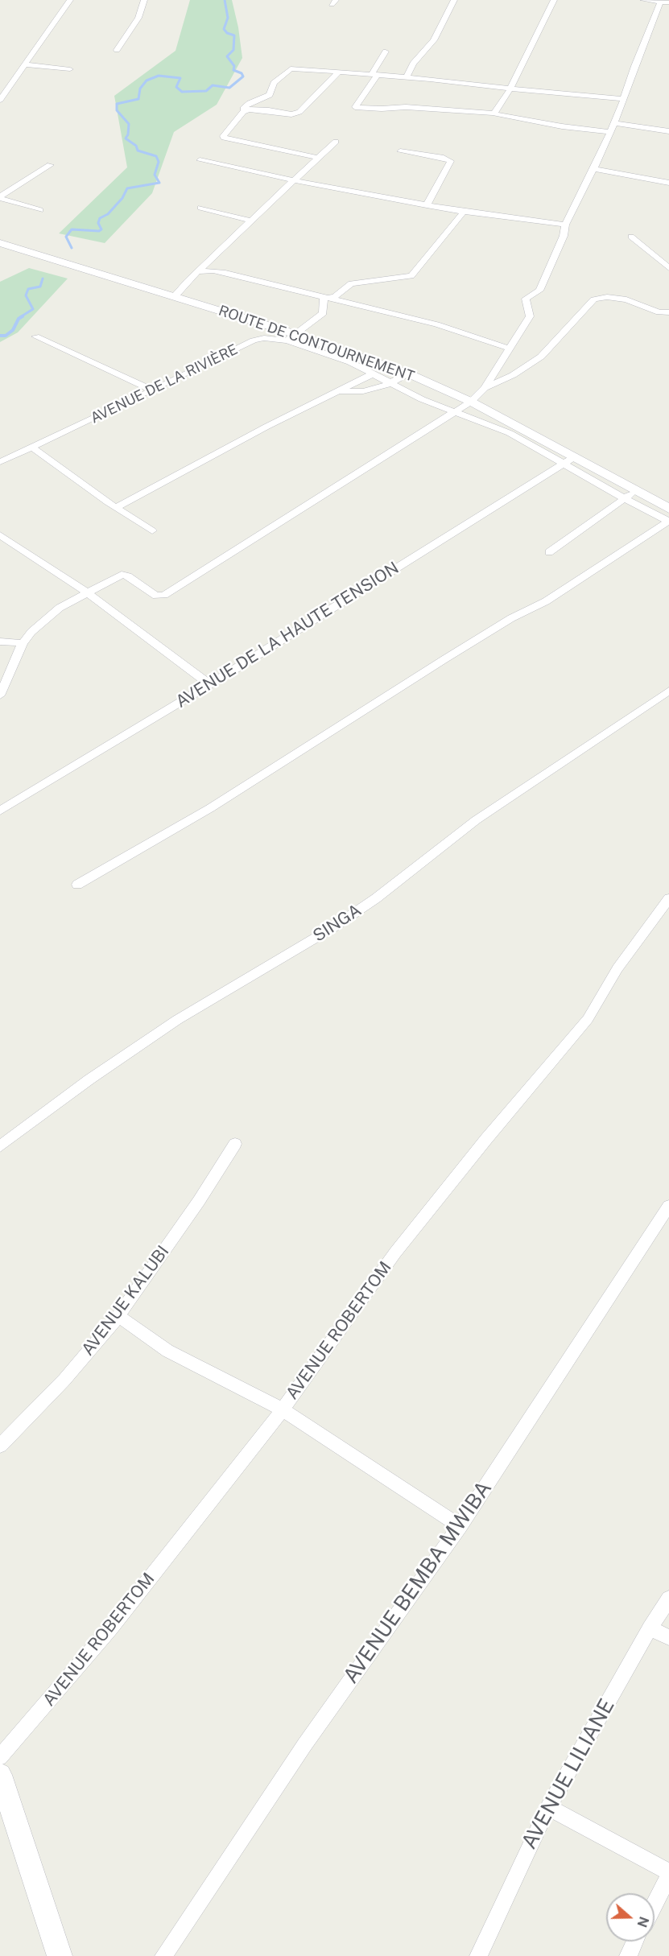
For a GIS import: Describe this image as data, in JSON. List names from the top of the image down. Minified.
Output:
{"streets":{"street":["ROUTE DE CONTOURNEMENT","AVENUE DE LA RIVIÈRE","AVENUE DE LA HAUTE TENSION","SINGA","AVENUE KALUBI","AVENUE ROBERTOM","AVENUE BEMBA MWIBA","AVENUE LILIANE"]},"crossings":[["ROUTE DE CONTOURNEMENT","AVENUE DE LA RIVIÈRE"],["ROUTE DE CONTOURNEMENT","AVENUE DE LA HAUTE TENSION"],["AVENUE DE LA RIVIÈRE","AVENUE DE LA HAUTE TENSION"]],"north":"right"}
